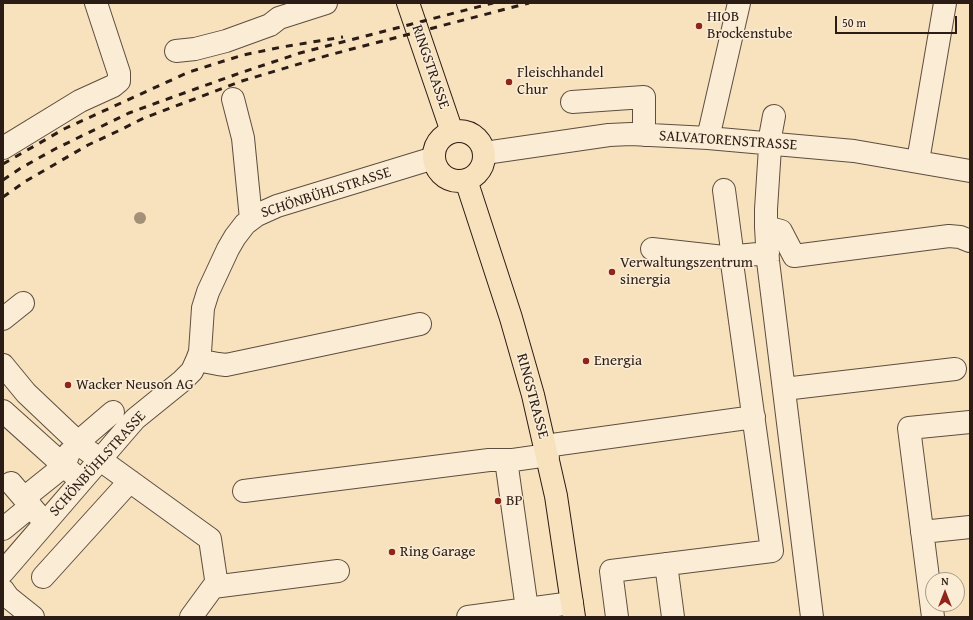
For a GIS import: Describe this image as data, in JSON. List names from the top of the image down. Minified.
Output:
{"streets":{"main road":["RINGSTRASSE"],"street":["SALVATORENSTRASSE","SCHÖNBÜHLSTRASSE"]},"crossings":[["RINGSTRASSE","SALVATORENSTRASSE"],["RINGSTRASSE","SCHÖNBÜHLSTRASSE"],["SALVATORENSTRASSE","SCHÖNBÜHLSTRASSE"]],"places":["HIOB Brockenstube","Fleischhandel Chur","Verwaltungszentrum sinergia","Energia","Wacker Neuson AG","BP","Ring Garage"],"scale_bar":"50 m","north":"top"}
